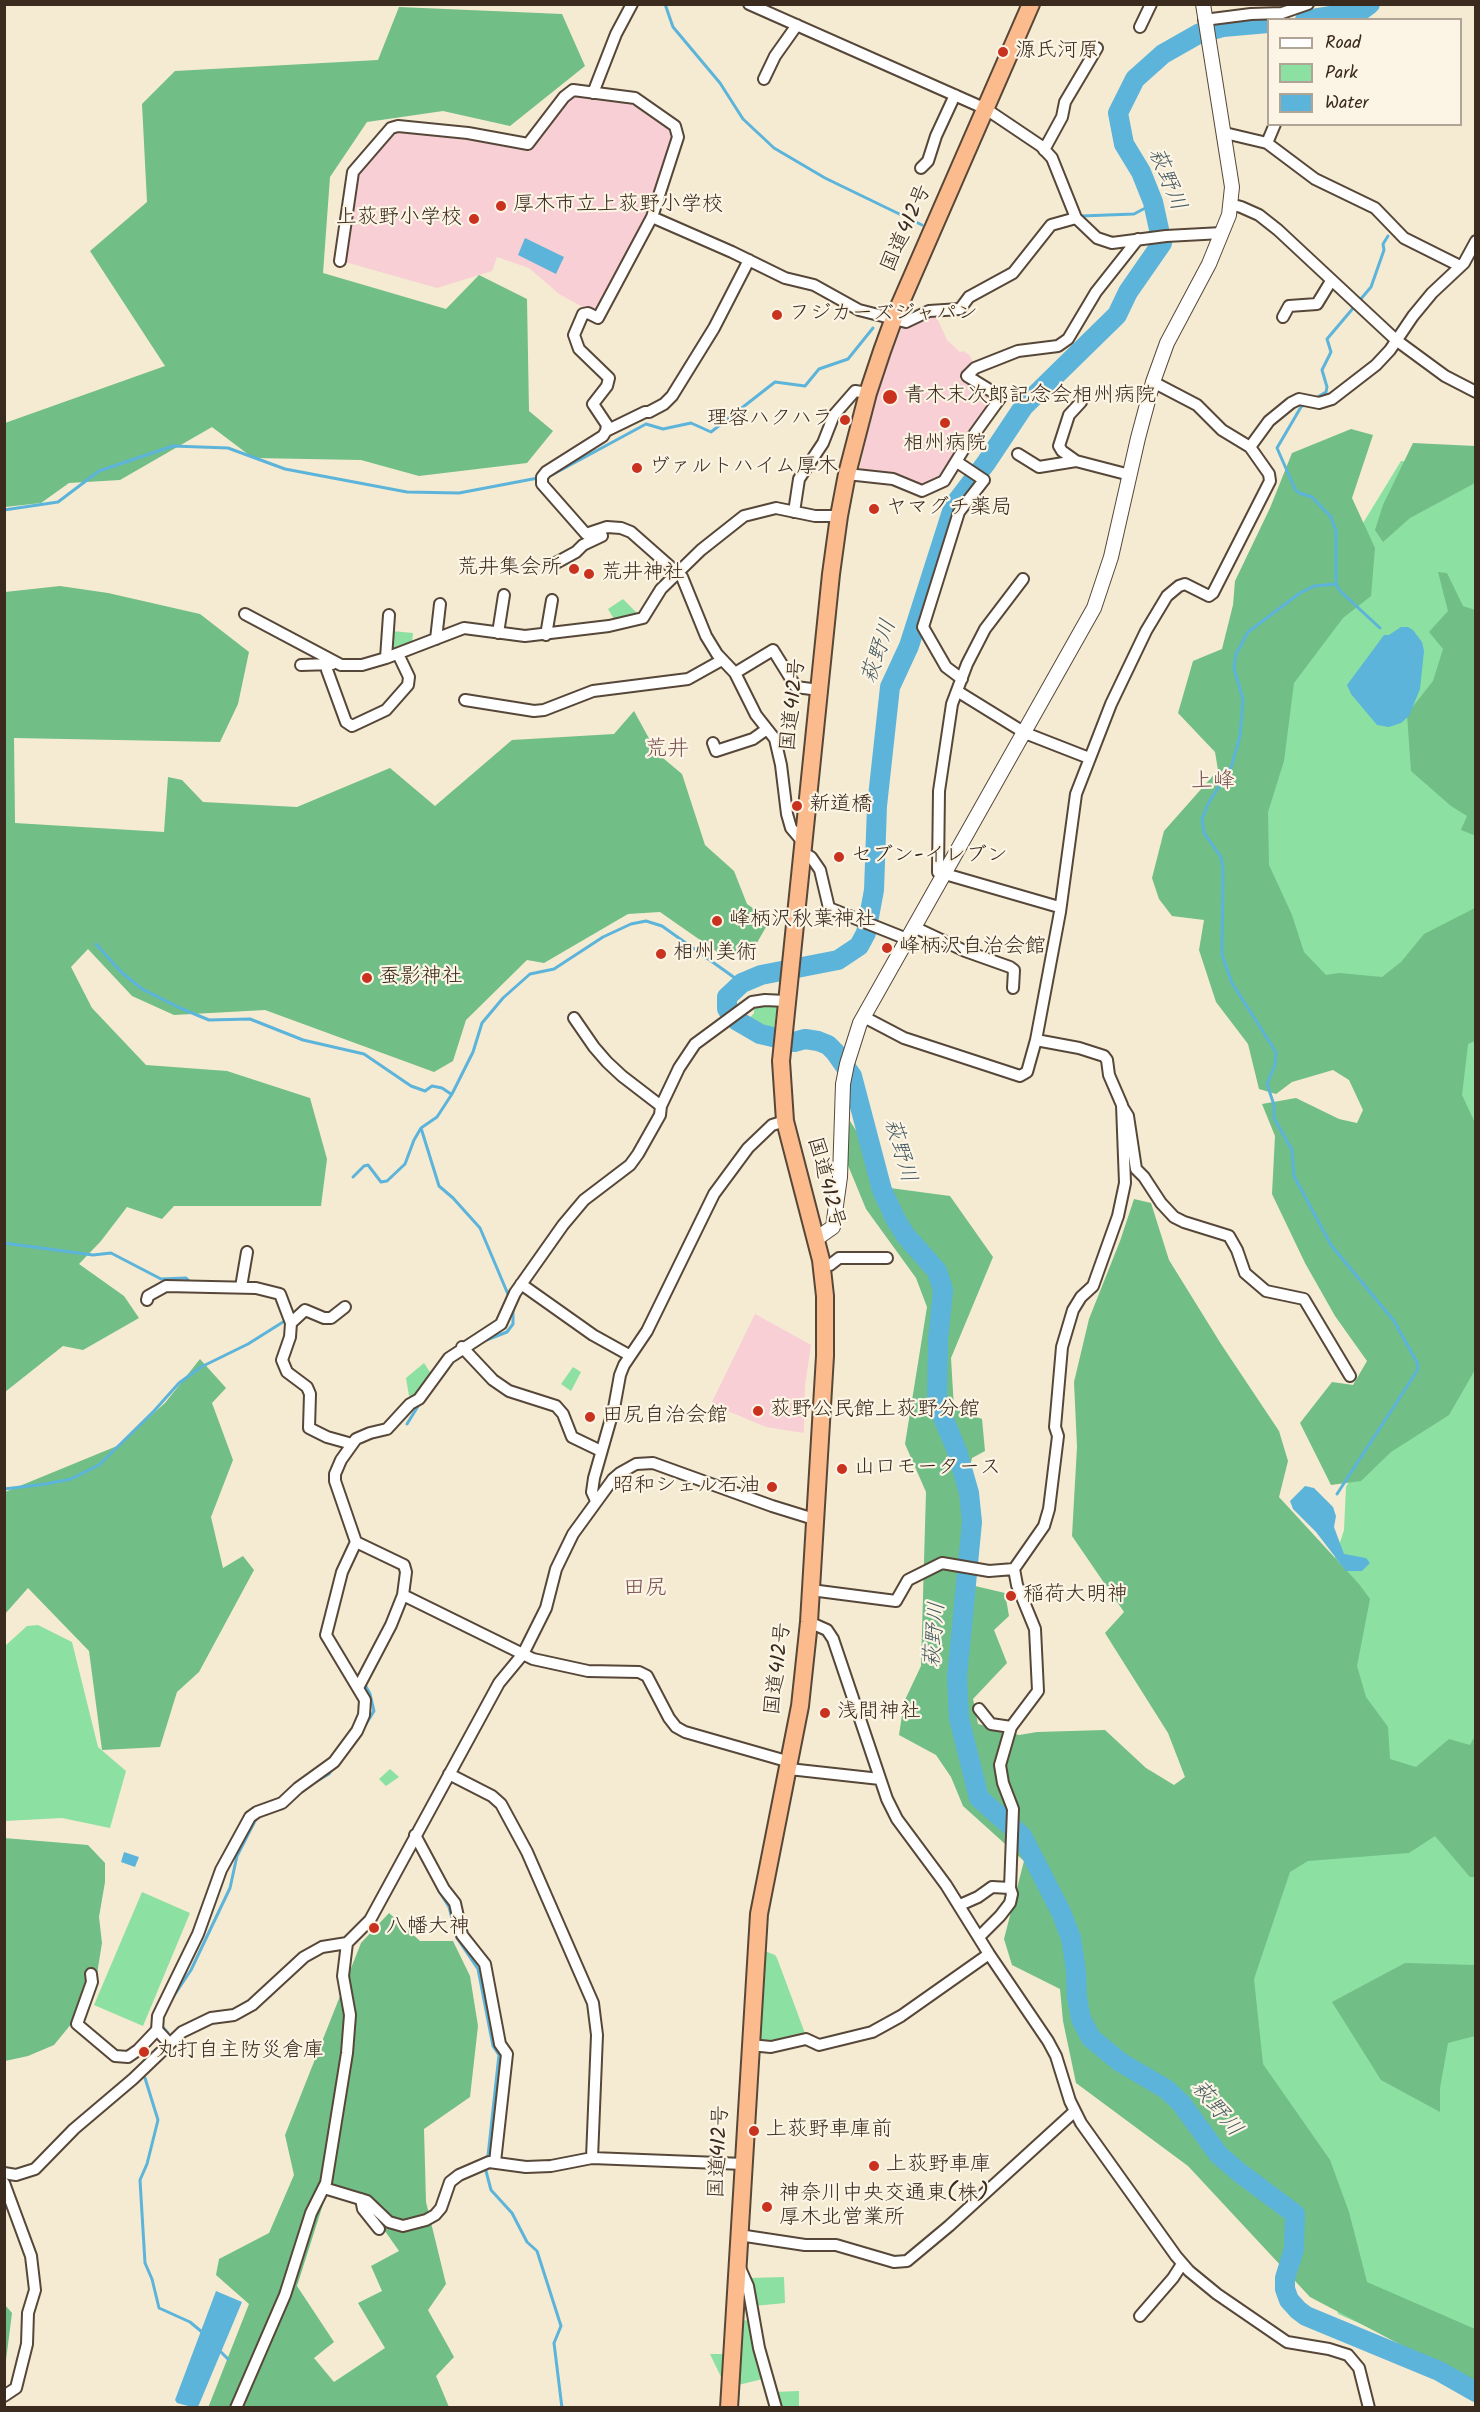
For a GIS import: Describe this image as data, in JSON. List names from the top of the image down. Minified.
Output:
{"streets":{"highway":["国道412号"]},"districts":["荒井","上峰","田尻"],"water":["萩野川"],"places":["源氏河原","厚木市立上荻野小学校","上荻野小学校","フジカーズジャパン","青木末次郎記念会相州病院","理容ハクハラ","相州病院","ヴァルトハイム厚木","ヤマグチ薬局","荒井集会所","荒井神社","新道橋","セブン-イレブン","峰柄沢秋葉神社","峰柄沢自治会館","相州美術","蚕影神社","荻野公民館上荻野分館","田尻自治会館","山口モータース","昭和シェル石油","稲荷大明神","浅間神社","八幡大神","丸打自主防災倉庫","上荻野車庫前","上荻野車庫","神奈川中央交通東(株) 厚木北営業所"],"legend":["Road","Park","Water"]}
